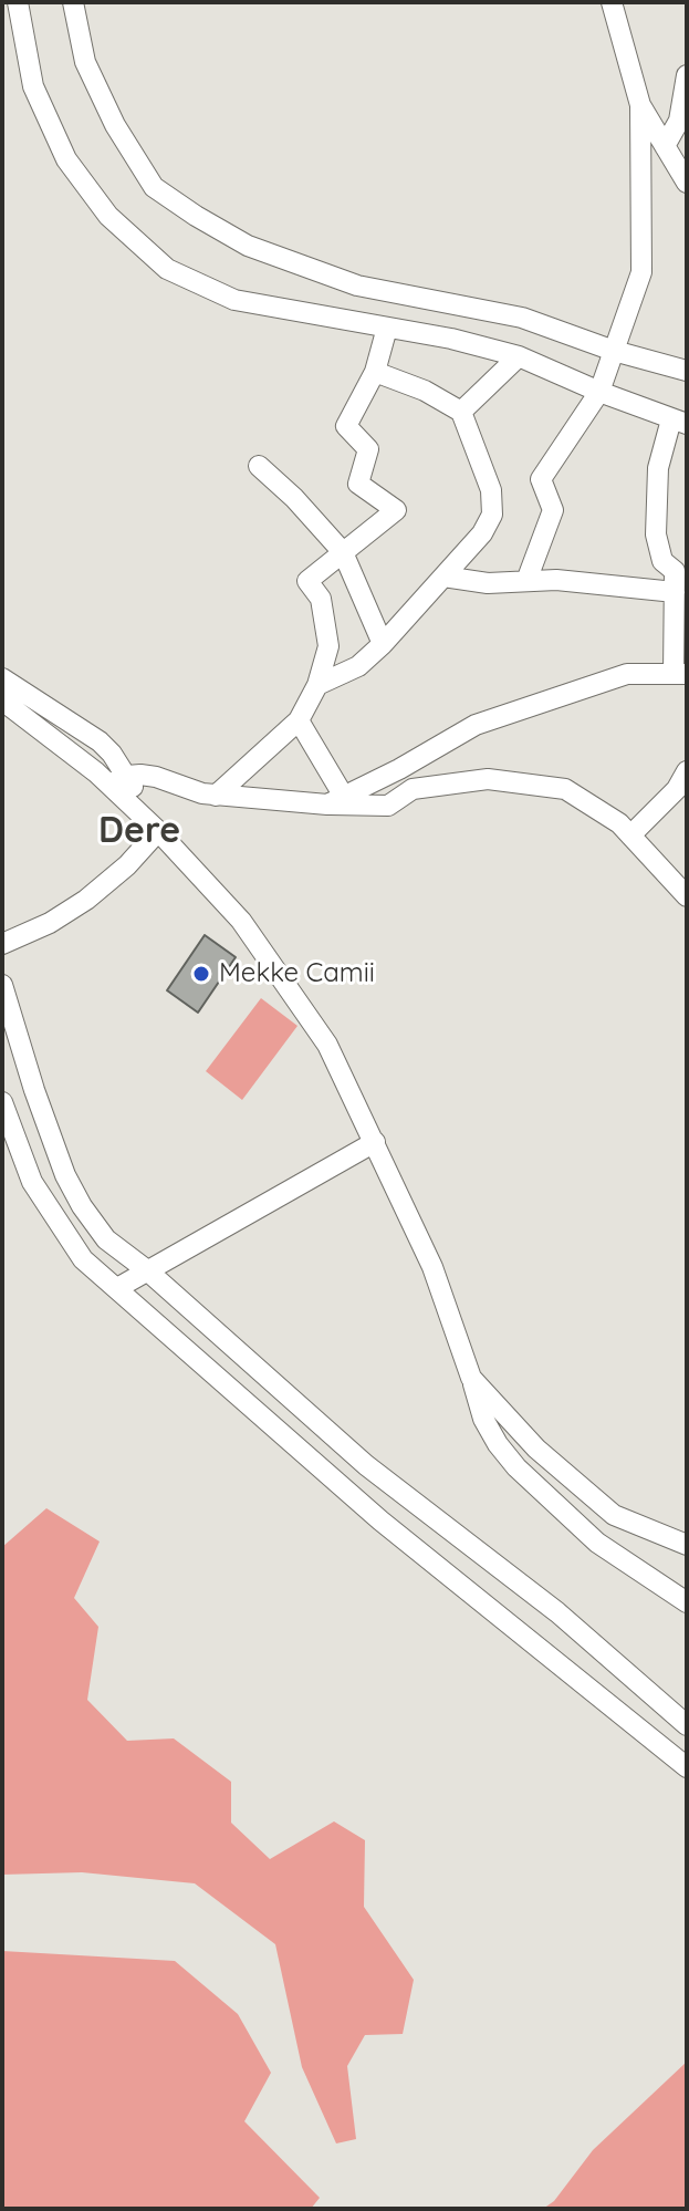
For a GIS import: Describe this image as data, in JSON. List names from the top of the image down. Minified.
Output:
{"districts":["Dere"],"places":["Mekke Camii"]}
